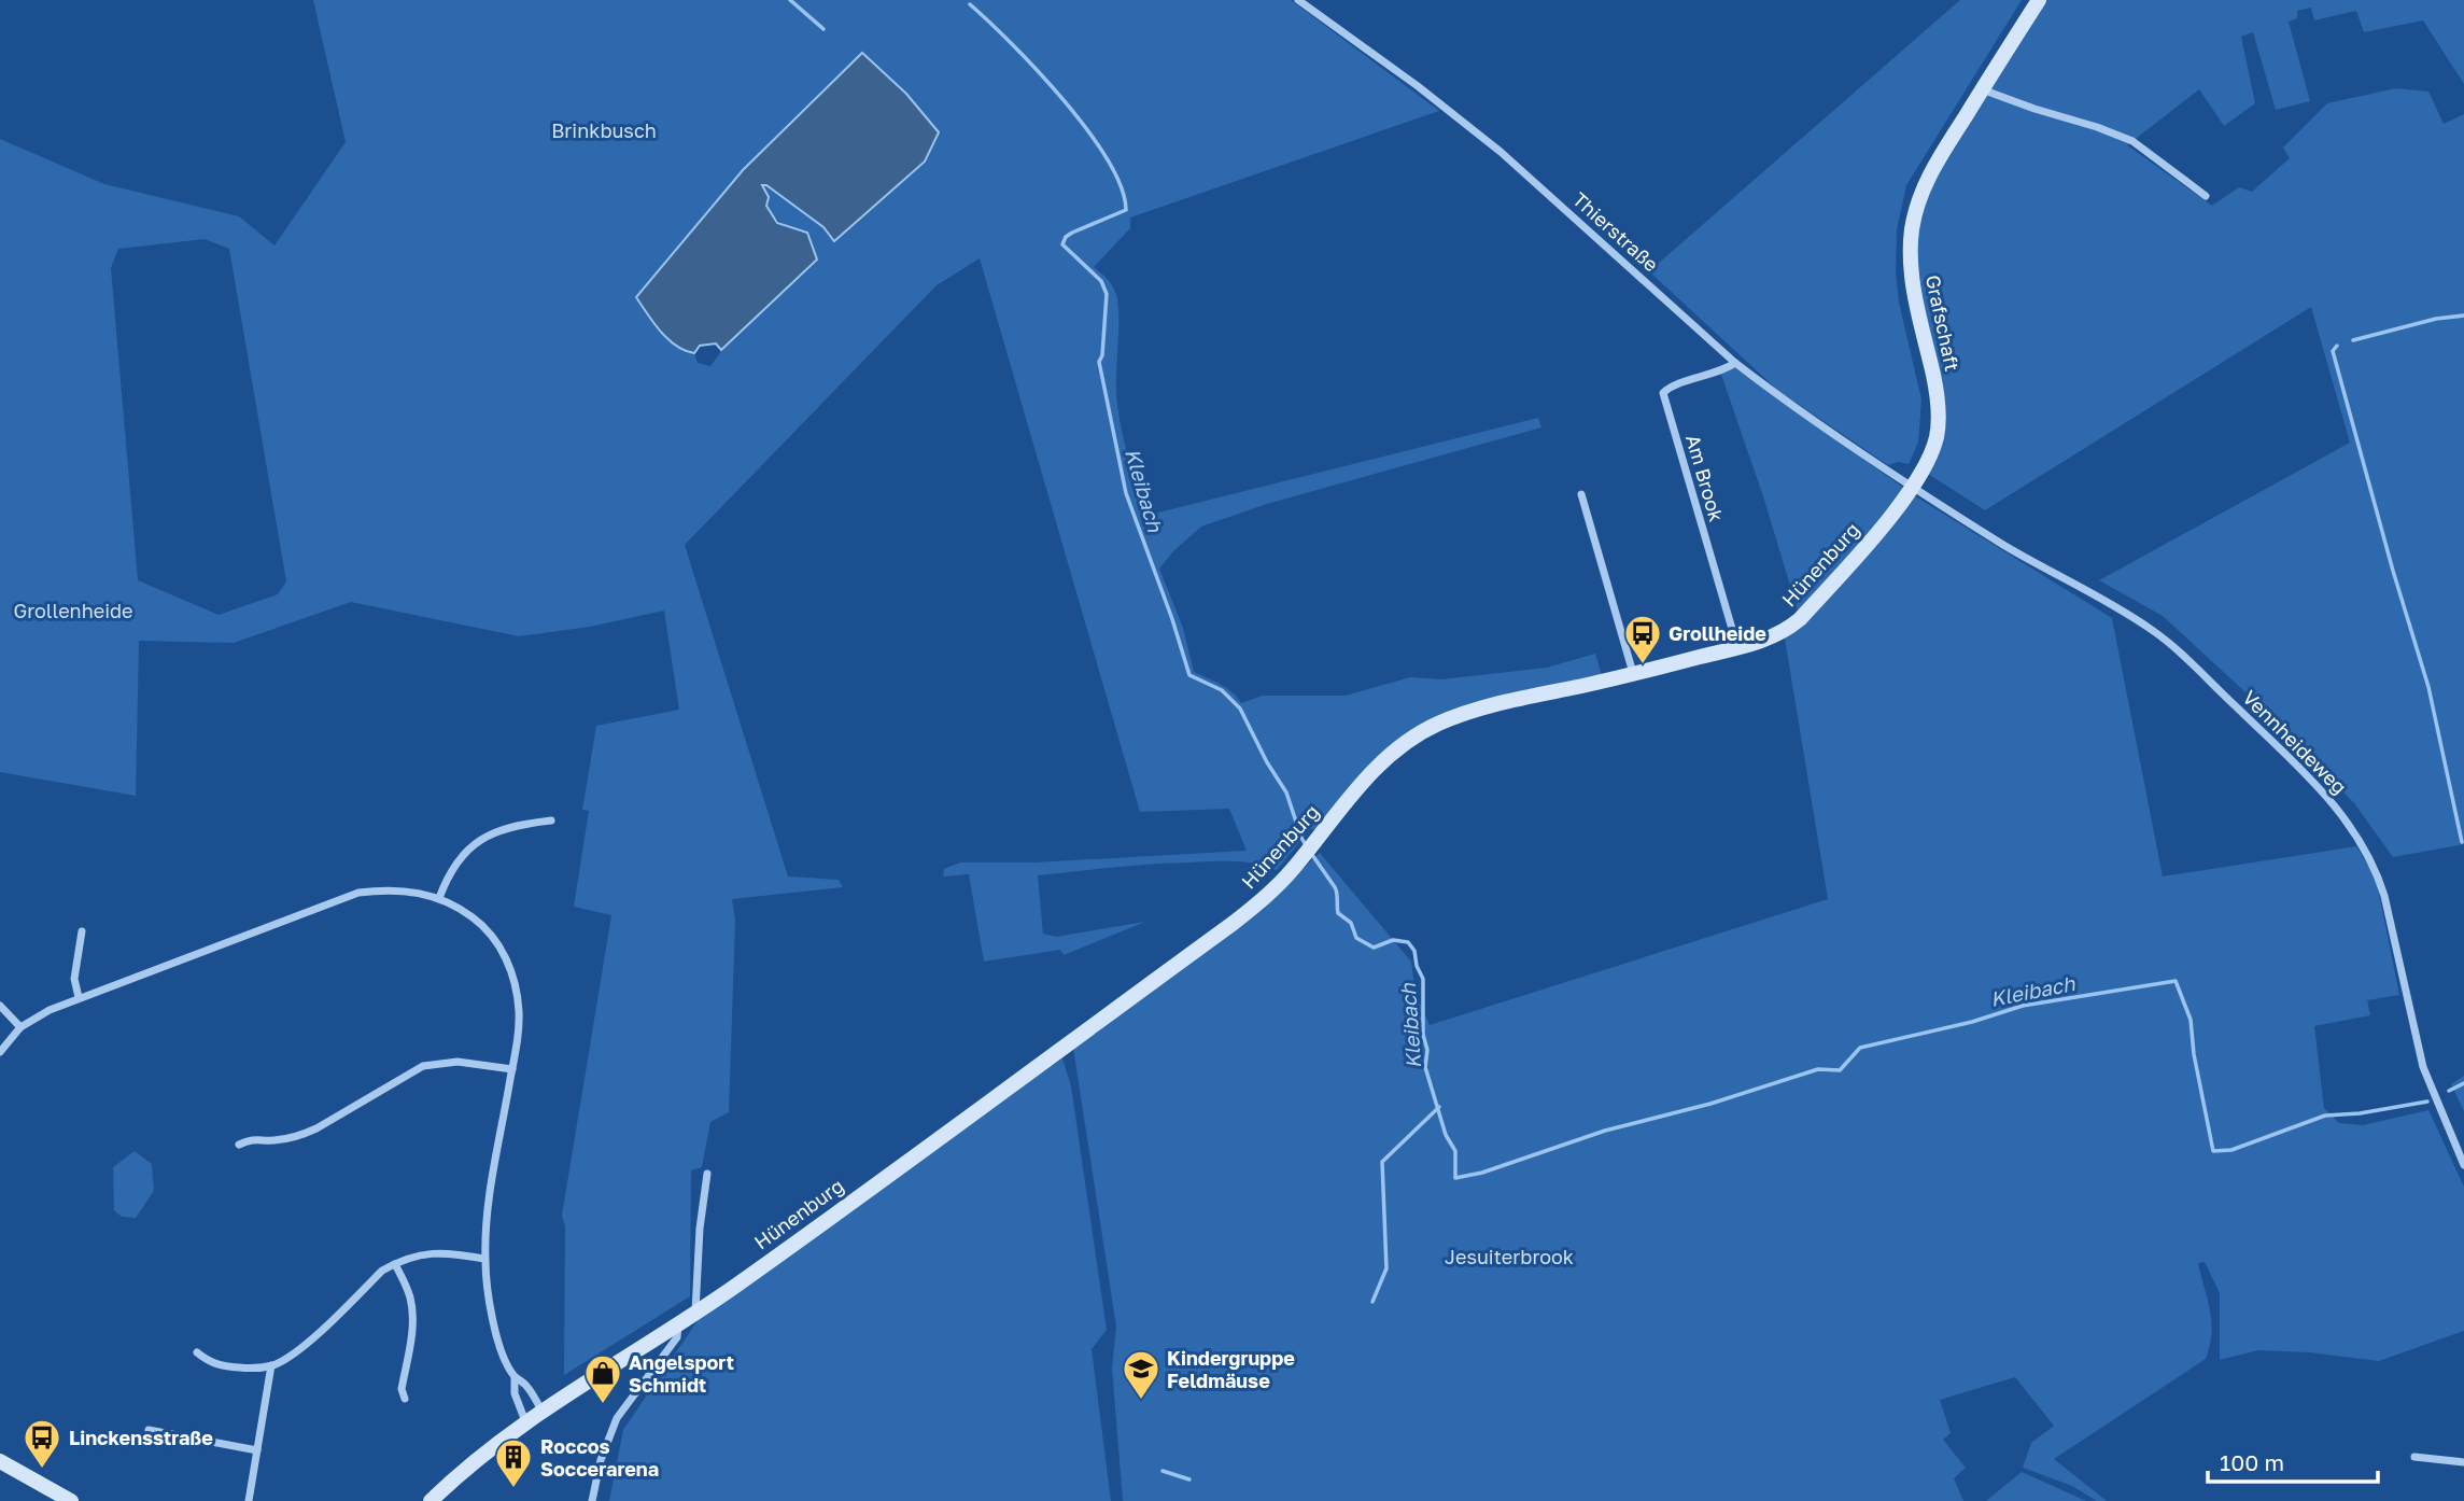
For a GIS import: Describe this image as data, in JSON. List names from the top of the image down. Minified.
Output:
{"streets":{"street":["Thierstraße","Grafschaft","Am Brook","Hünenburg","Vennheideweg"]},"crossings":[["Thierstraße","Grafschaft"],["Thierstraße","Am Brook"],["Thierstraße","Hünenburg"],["Thierstraße","Vennheideweg"],["Grafschaft","Hünenburg"],["Grafschaft","Vennheideweg"],["Am Brook","Hünenburg"],["Hünenburg","Vennheideweg"]],"water":["Kleibach"],"parks":["Brinkbusch","Grollenheide","Jesuiterbrook"],"places":{"bus stop":["Grollheide","Linckensstraße"],"school or university":["Kindergruppe Feldmäuse"],"shop":["Angelsport Schmidt"],"building":["Roccos Soccerarena"]},"scale_bar":"100 m"}
